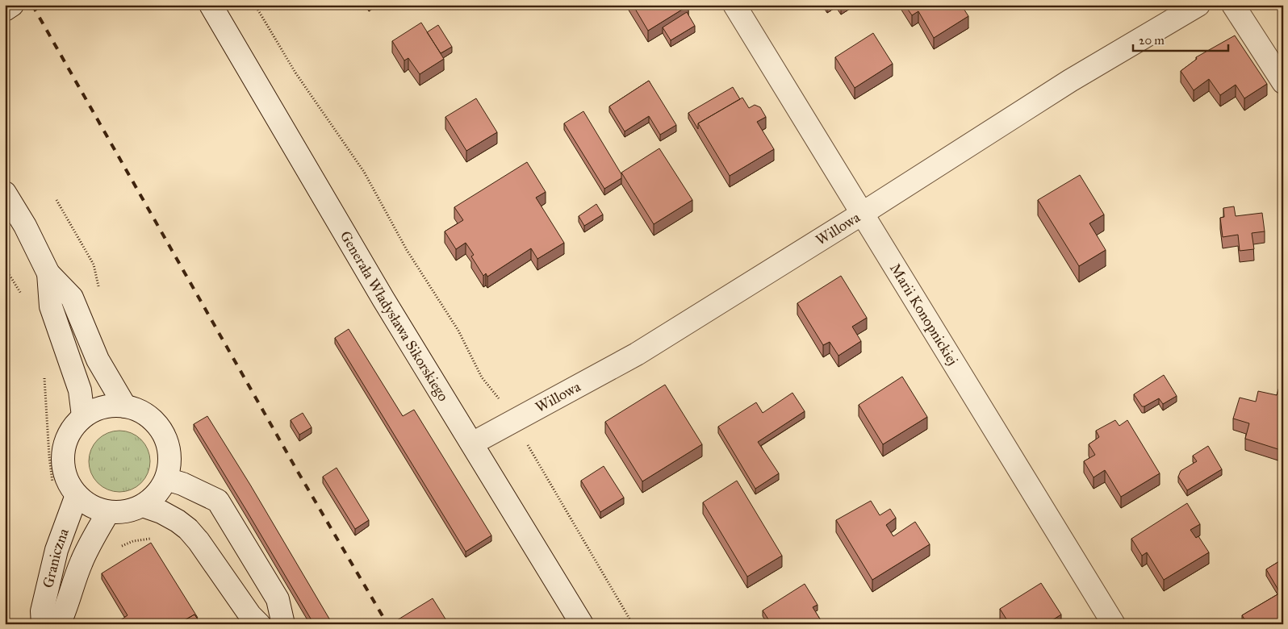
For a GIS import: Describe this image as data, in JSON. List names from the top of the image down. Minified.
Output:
{"streets":{"street":["Willowa","Marii Konopnickiej","Generała Władysława Sikorskiego","Graniczna"]},"crossings":[["Willowa","Marii Konopnickiej"],["Willowa","Generała Władysława Sikorskiego"]],"scale_bar":"20 m"}
